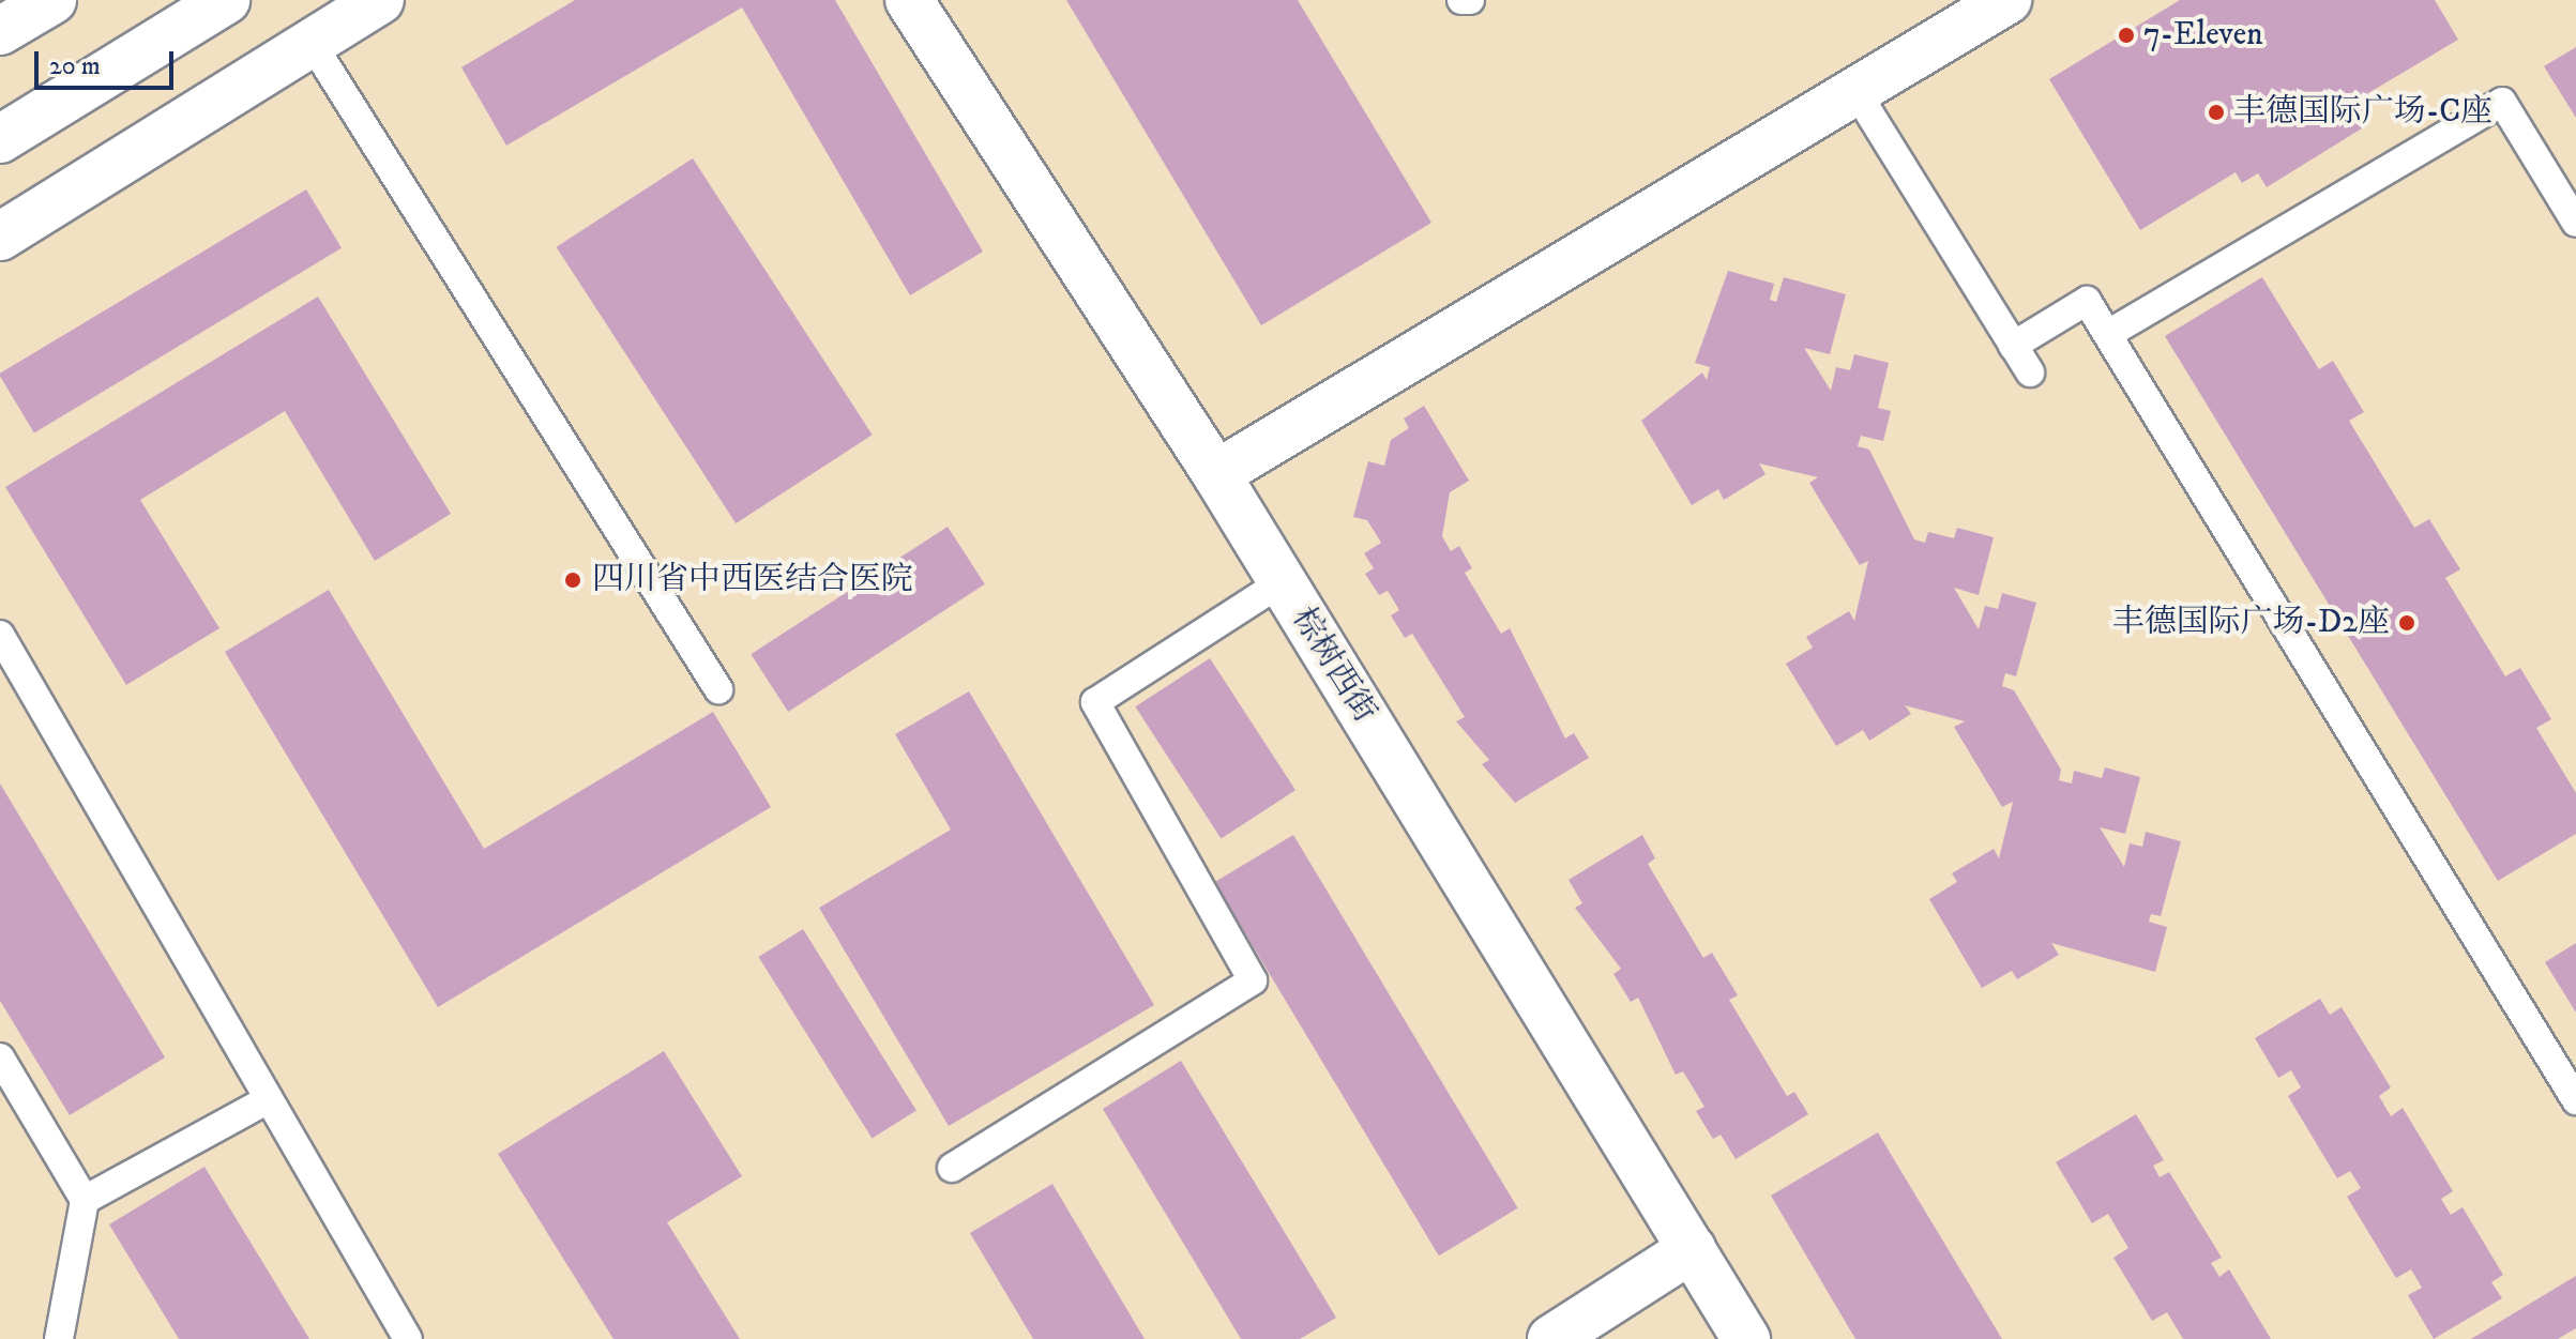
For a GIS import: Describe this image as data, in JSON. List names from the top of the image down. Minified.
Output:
{"streets":{"street":["棕树西街"]},"places":["7-Eleven","丰德国际广场-C座","四川省中西医结合医院","丰德国际广场-D2座"],"scale_bar":"20 m"}
